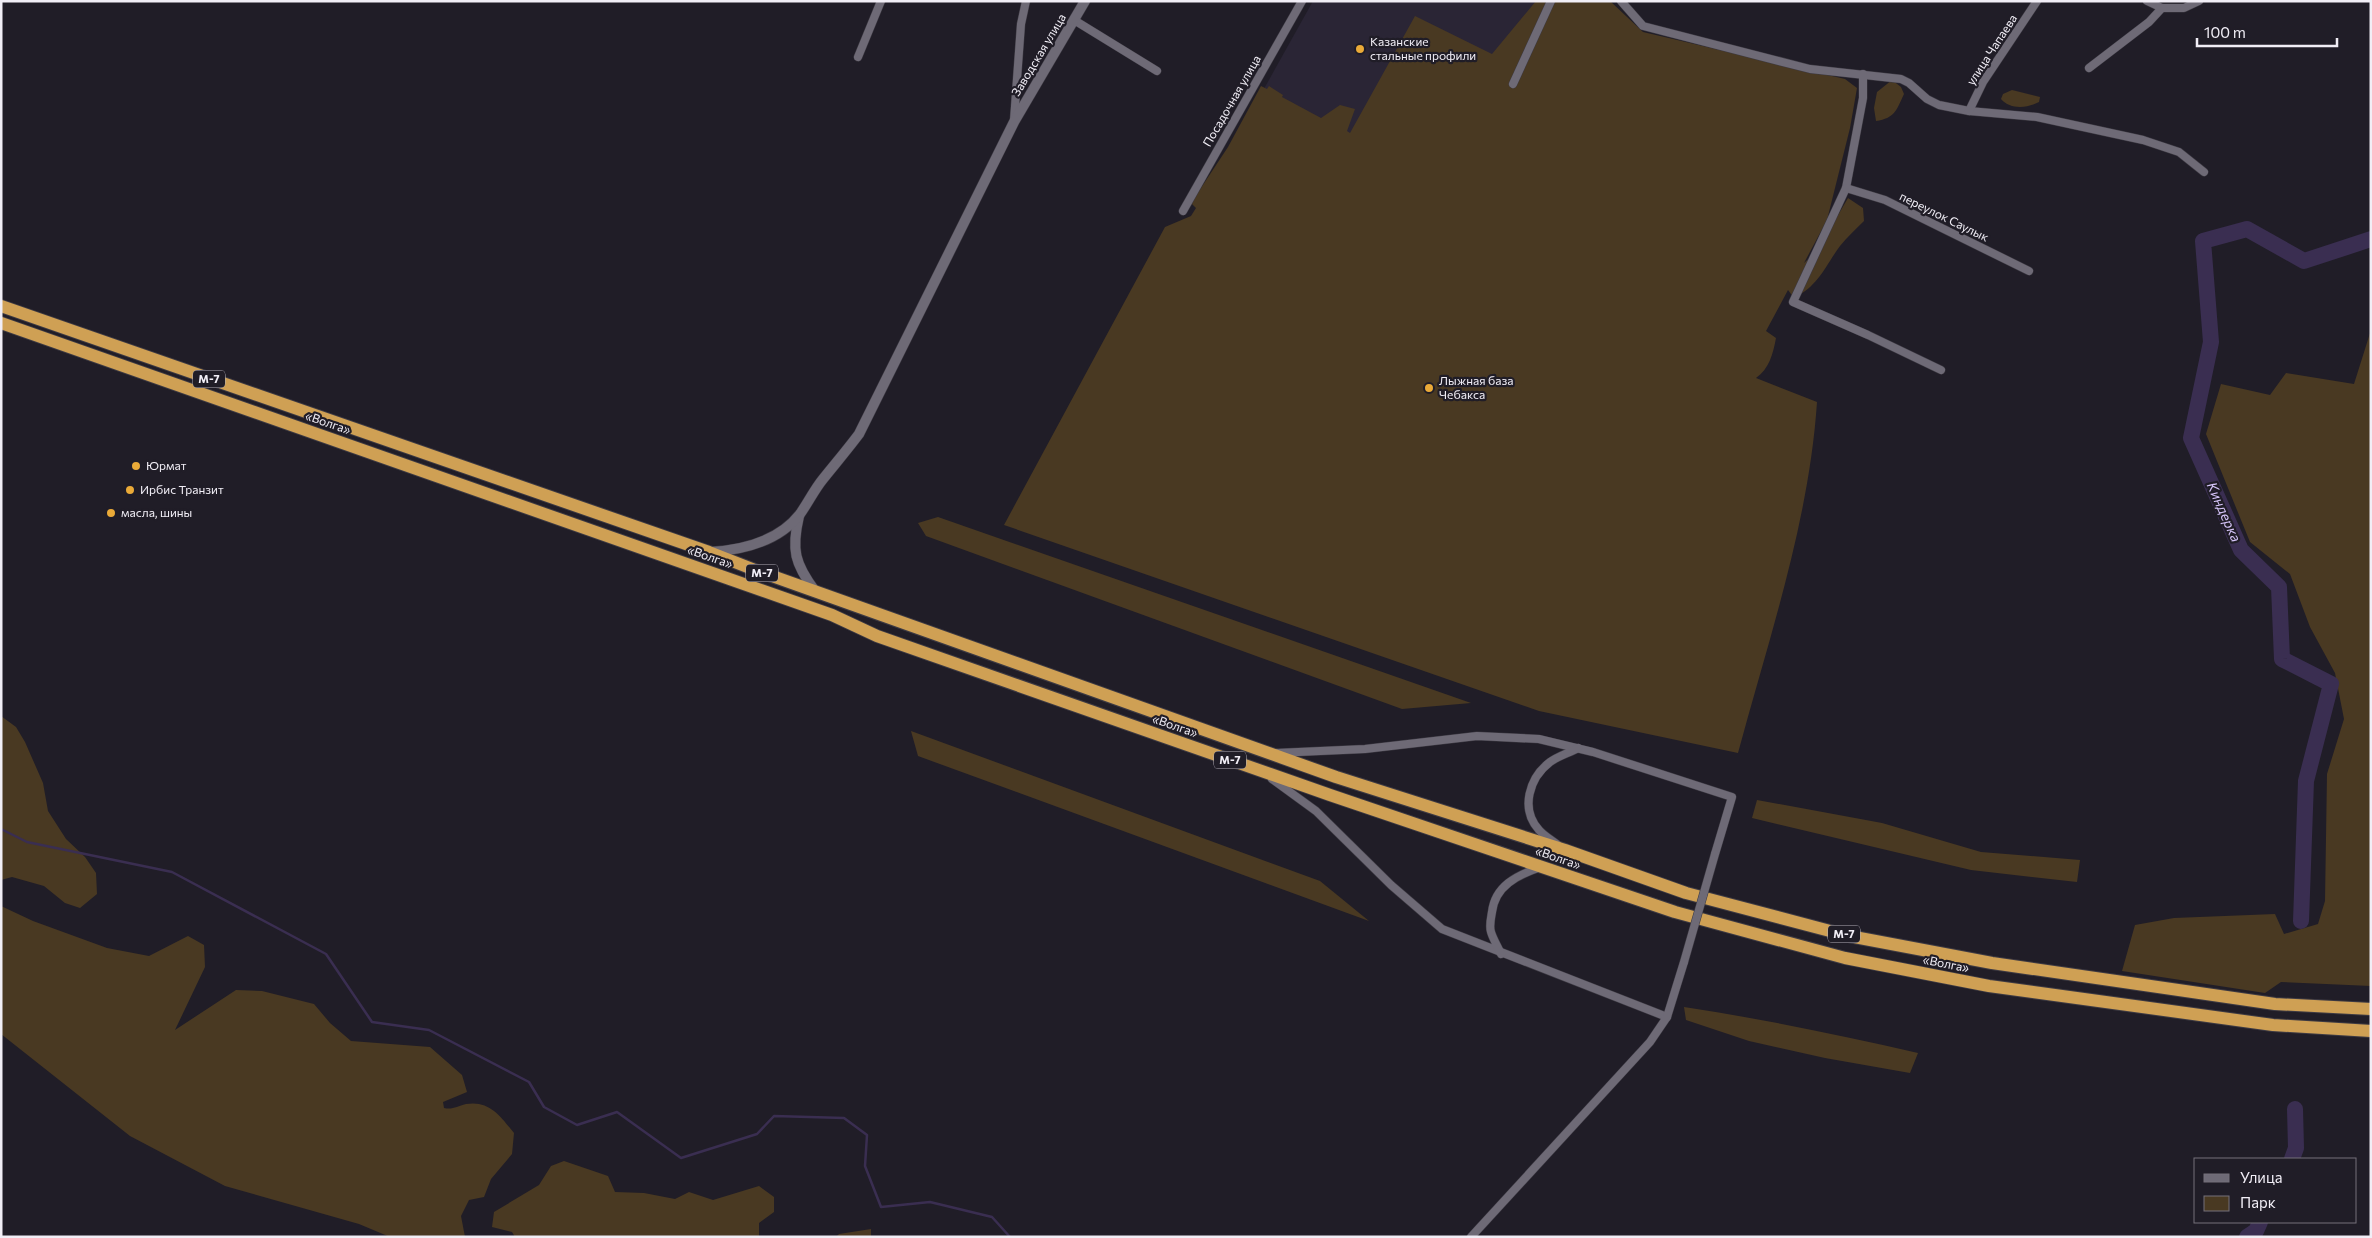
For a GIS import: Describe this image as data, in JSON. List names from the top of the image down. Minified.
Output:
{"streets":{"highway":["М-7","«Волга»"],"street":["улица Чапаева","Заводская улица","Посадочная улица","переулок Саулык"]},"water":["Киндерка"],"places":["Казанские стальные профили","Лыжная база Чебакса","Юрмат","Ирбис Транзит","масла, шины"],"legend":["Улица","Парк"],"scale_bar":"100 m"}
